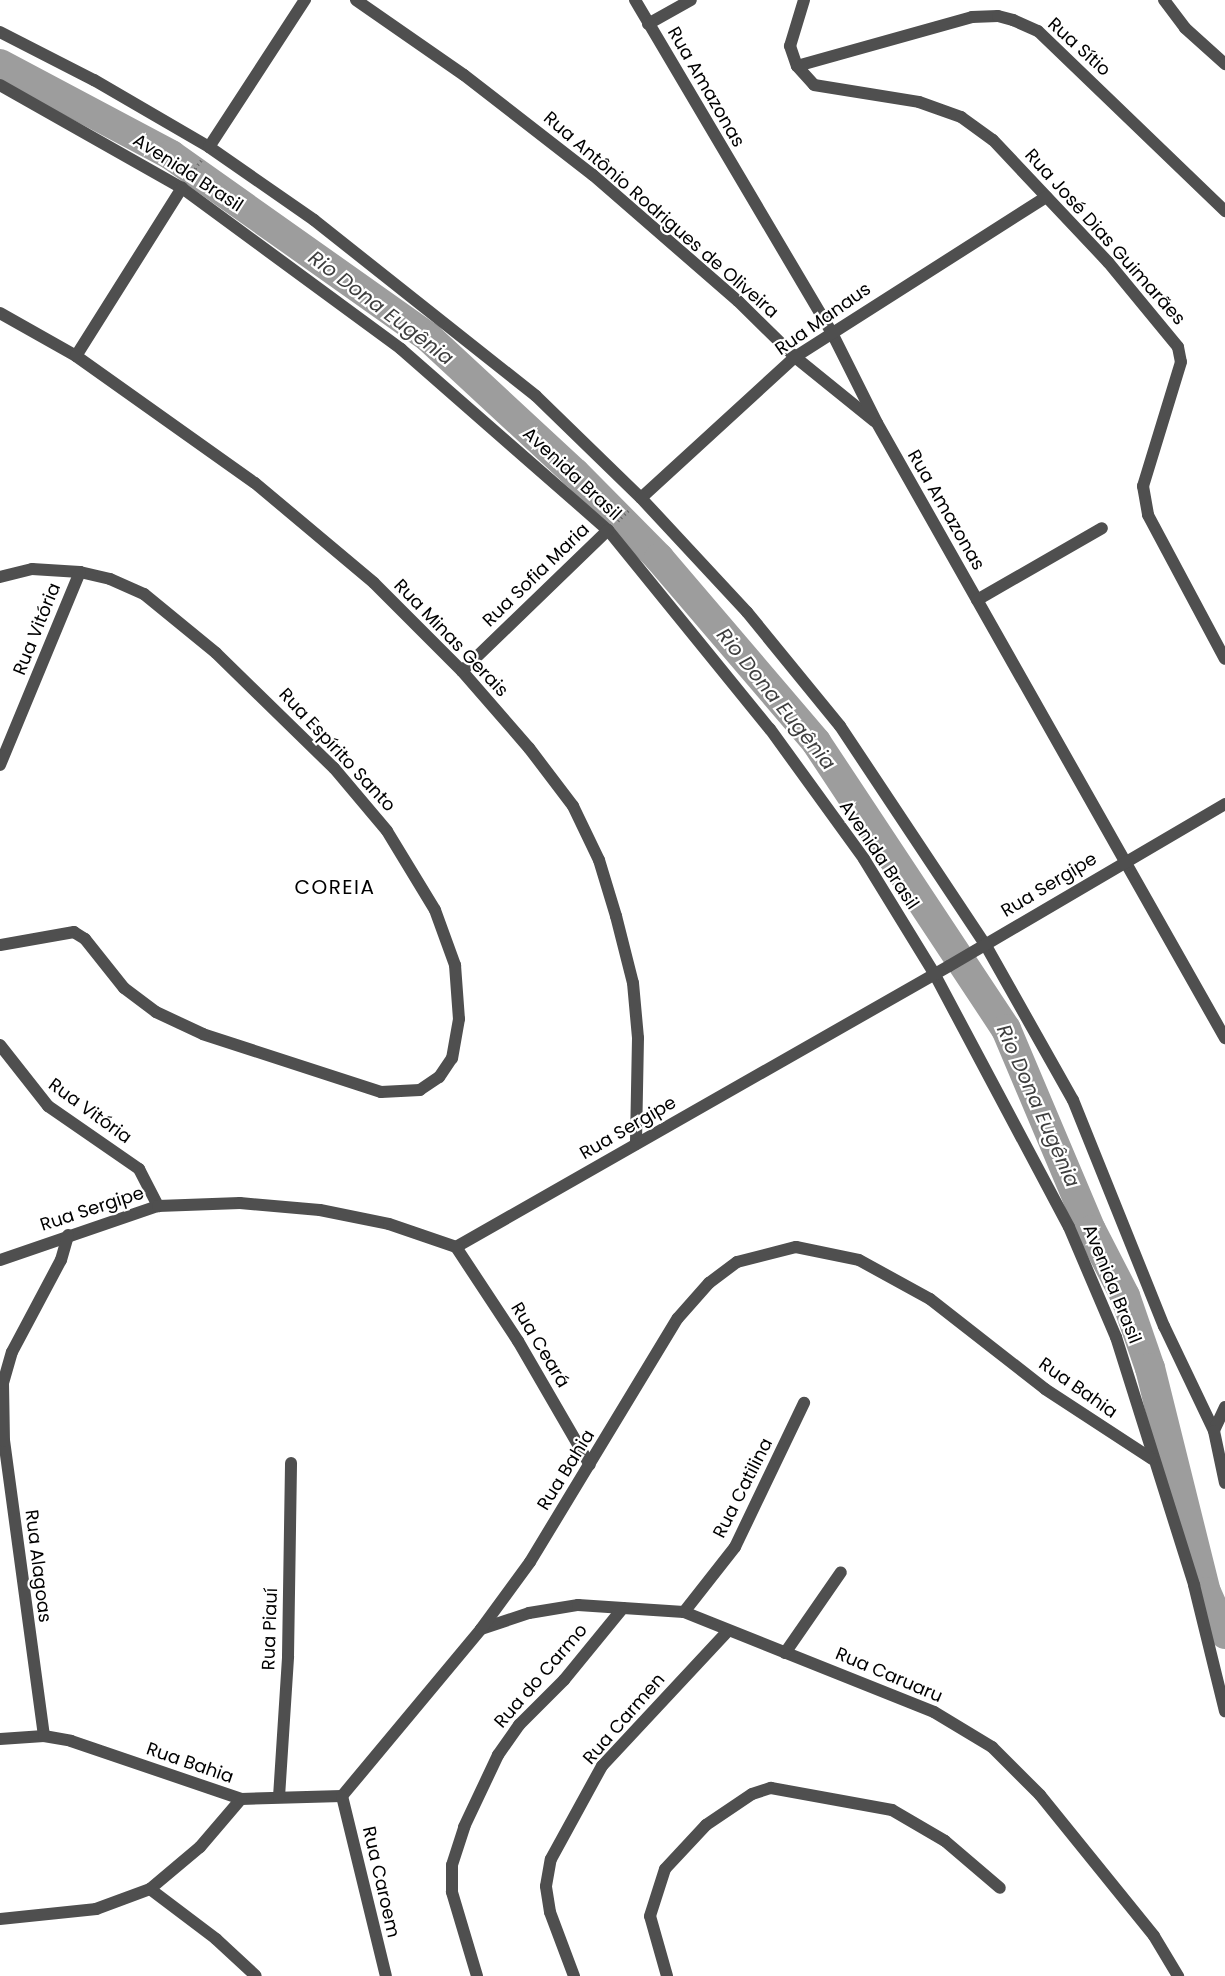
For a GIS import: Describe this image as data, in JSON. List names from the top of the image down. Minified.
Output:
{"streets":{"street":["Rua Sítio","Rua Amazonas","Avenida Brasil","Rua Antônio Rodrigues de Oliveira","Rua José Dias Guimarães","Rua Manaus","Rua Sofia Maria","Rua Vitória","Rua Minas Gerais","Rua Espírito Santo","Rua Sergipe","Rua Ceará","Rua Bahia","Rua Catilina","Rua Alagoas","Rua Piauí","Rua Caruaru","Rua do Carmo","Rua Carmen","Rua Caroem"]},"crossings":[["Rua Sítio","Rua José Dias Guimarães"],["Rua Amazonas","Rua Antônio Rodrigues de Oliveira"],["Rua Amazonas","Rua Manaus"],["Rua Amazonas","Rua Sergipe"],["Avenida Brasil","Rua Manaus"],["Avenida Brasil","Rua Sofia Maria"],["Avenida Brasil","Rua Sergipe"],["Avenida Brasil","Rua Bahia"],["Rua Antônio Rodrigues de Oliveira","Rua Manaus"],["Rua José Dias Guimarães","Rua Manaus"],["Rua Sofia Maria","Rua Minas Gerais"],["Rua Vitória","Rua Espírito Santo"],["Rua Vitória","Rua Sergipe"],["Rua Minas Gerais","Rua Sergipe"],["Rua Sergipe","Rua Ceará"],["Rua Sergipe","Rua Alagoas"],["Rua Ceará","Rua Bahia"],["Rua Bahia","Rua Alagoas"],["Rua Bahia","Rua Piauí"],["Rua Bahia","Rua Caruaru"],["Rua Bahia","Rua Caroem"],["Rua Catilina","Rua Caruaru"],["Rua Caruaru","Rua do Carmo"],["Rua Caruaru","Rua Carmen"]],"districts":["COREIA"],"water":["Rio Dona Eugênia"]}
